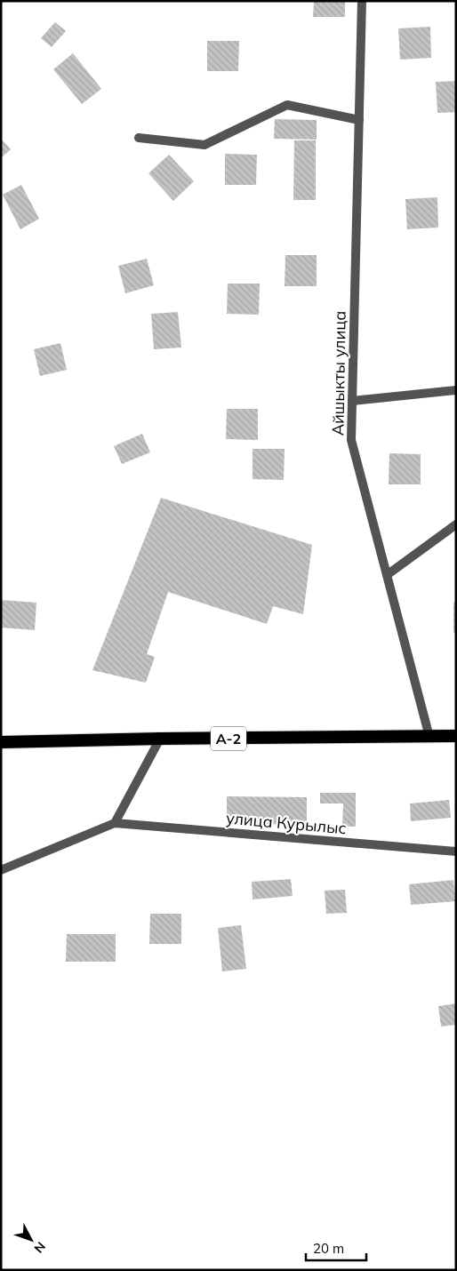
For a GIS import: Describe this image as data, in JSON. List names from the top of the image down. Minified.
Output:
{"streets":{"highway":["A-2"],"street":["Айшыкты улица","улица Курылыс"]},"crossings":[["Айшыкты улица","A-2"]],"scale_bar":"20 m","north":"bottom right"}
